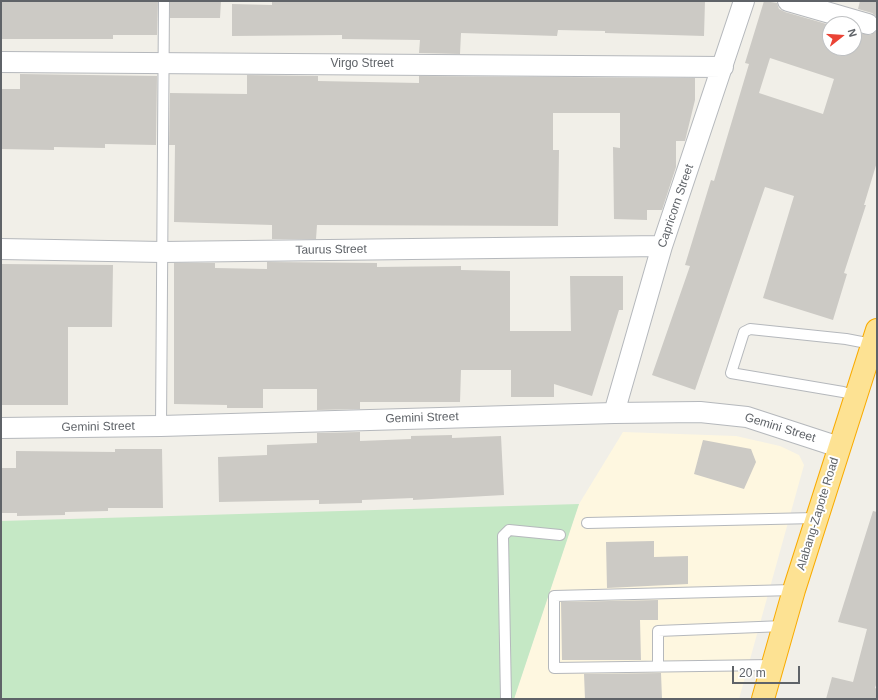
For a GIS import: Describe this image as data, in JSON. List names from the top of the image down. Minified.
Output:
{"streets":{"highway":["Alabang-Zapote Road"],"street":["Virgo Street","Capricorn Street","Taurus Street","Gemini Street"]},"crossings":[["Virgo Street","Capricorn Street"],["Capricorn Street","Taurus Street"],["Capricorn Street","Gemini Street"],["Gemini Street","Alabang-Zapote Road"]],"scale_bar":"20 m","north":"right"}
